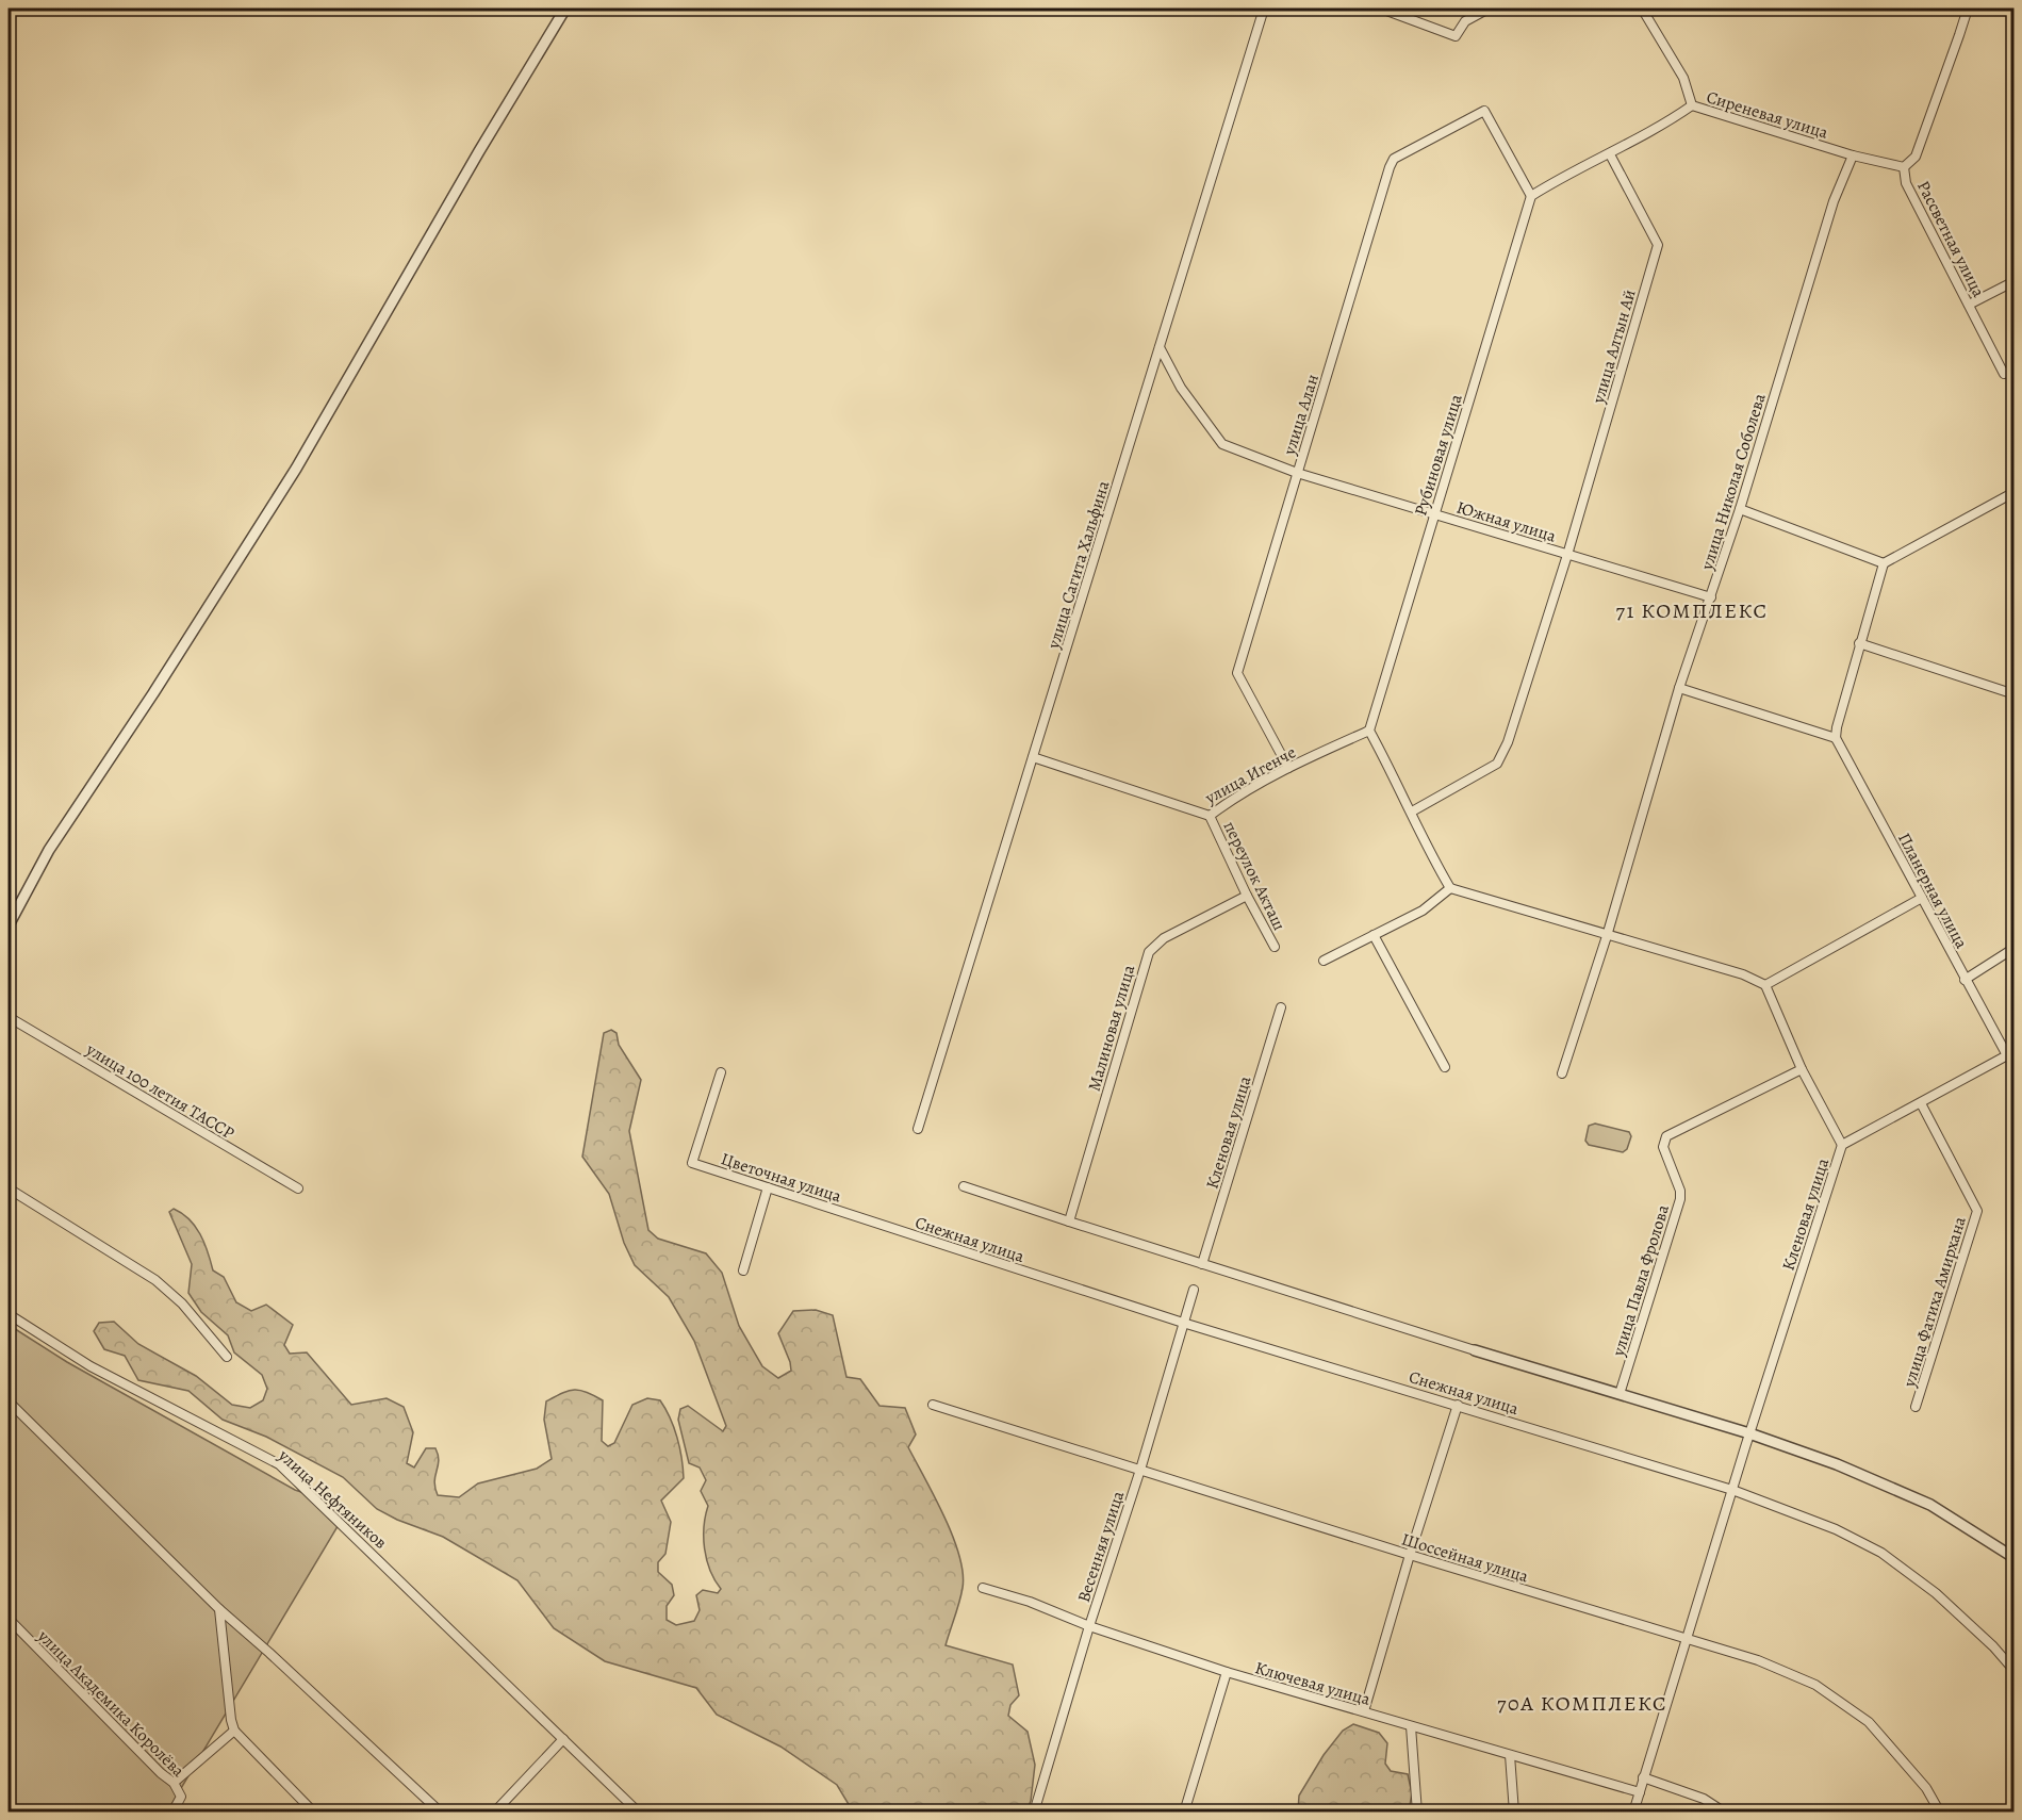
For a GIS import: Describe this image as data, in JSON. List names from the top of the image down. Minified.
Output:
{"streets":{"street":["Сиреневая улица","Рассветная улица","улица Алтын Ай","улица Алан","Рубиновая улица","улица Николая Соболева","Южная улица","улица Сагита Хальфина","улица Игенче","переулок Акташ","Планерная улица","Малиновая улица","улица 100 летия ТАССР","Кленовая улица","Цветочная улица","Снежная улица","улица Павла Фролова","улица Фатиха Амирхана","улица Нефтяников","Весенняя улица","Шоссейная улица","Ключевая улица","улица Академика Королёва"]},"crossings":[["Сиреневая улица","Рассветная улица"],["Сиреневая улица","улица Николая Соболева"],["улица Алтын Ай","Южная улица"],["улица Алан","Рубиновая улица"],["улица Алан","Южная улица"],["улица Алан","улица Игенче"],["Рубиновая улица","Южная улица"],["Рубиновая улица","улица Игенче"],["улица Николая Соболева","Южная улица"],["Южная улица","улица Сагита Хальфина"],["улица Сагита Хальфина","улица Игенче"],["улица Игенче","переулок Акташ"],["переулок Акташ","Малиновая улица"],["Планерная улица","Кленовая улица"],["Кленовая улица","Снежная улица"],["Кленовая улица","улица Фатиха Амирхана"],["Кленовая улица","Шоссейная улица"],["Кленовая улица","Ключевая улица"],["Цветочная улица","Снежная улица"],["Снежная улица","Весенняя улица"],["Весенняя улица","Шоссейная улица"],["Весенняя улица","Ключевая улица"]],"districts":["71 КОМПЛЕКС","70А КОМПЛЕКС"]}
